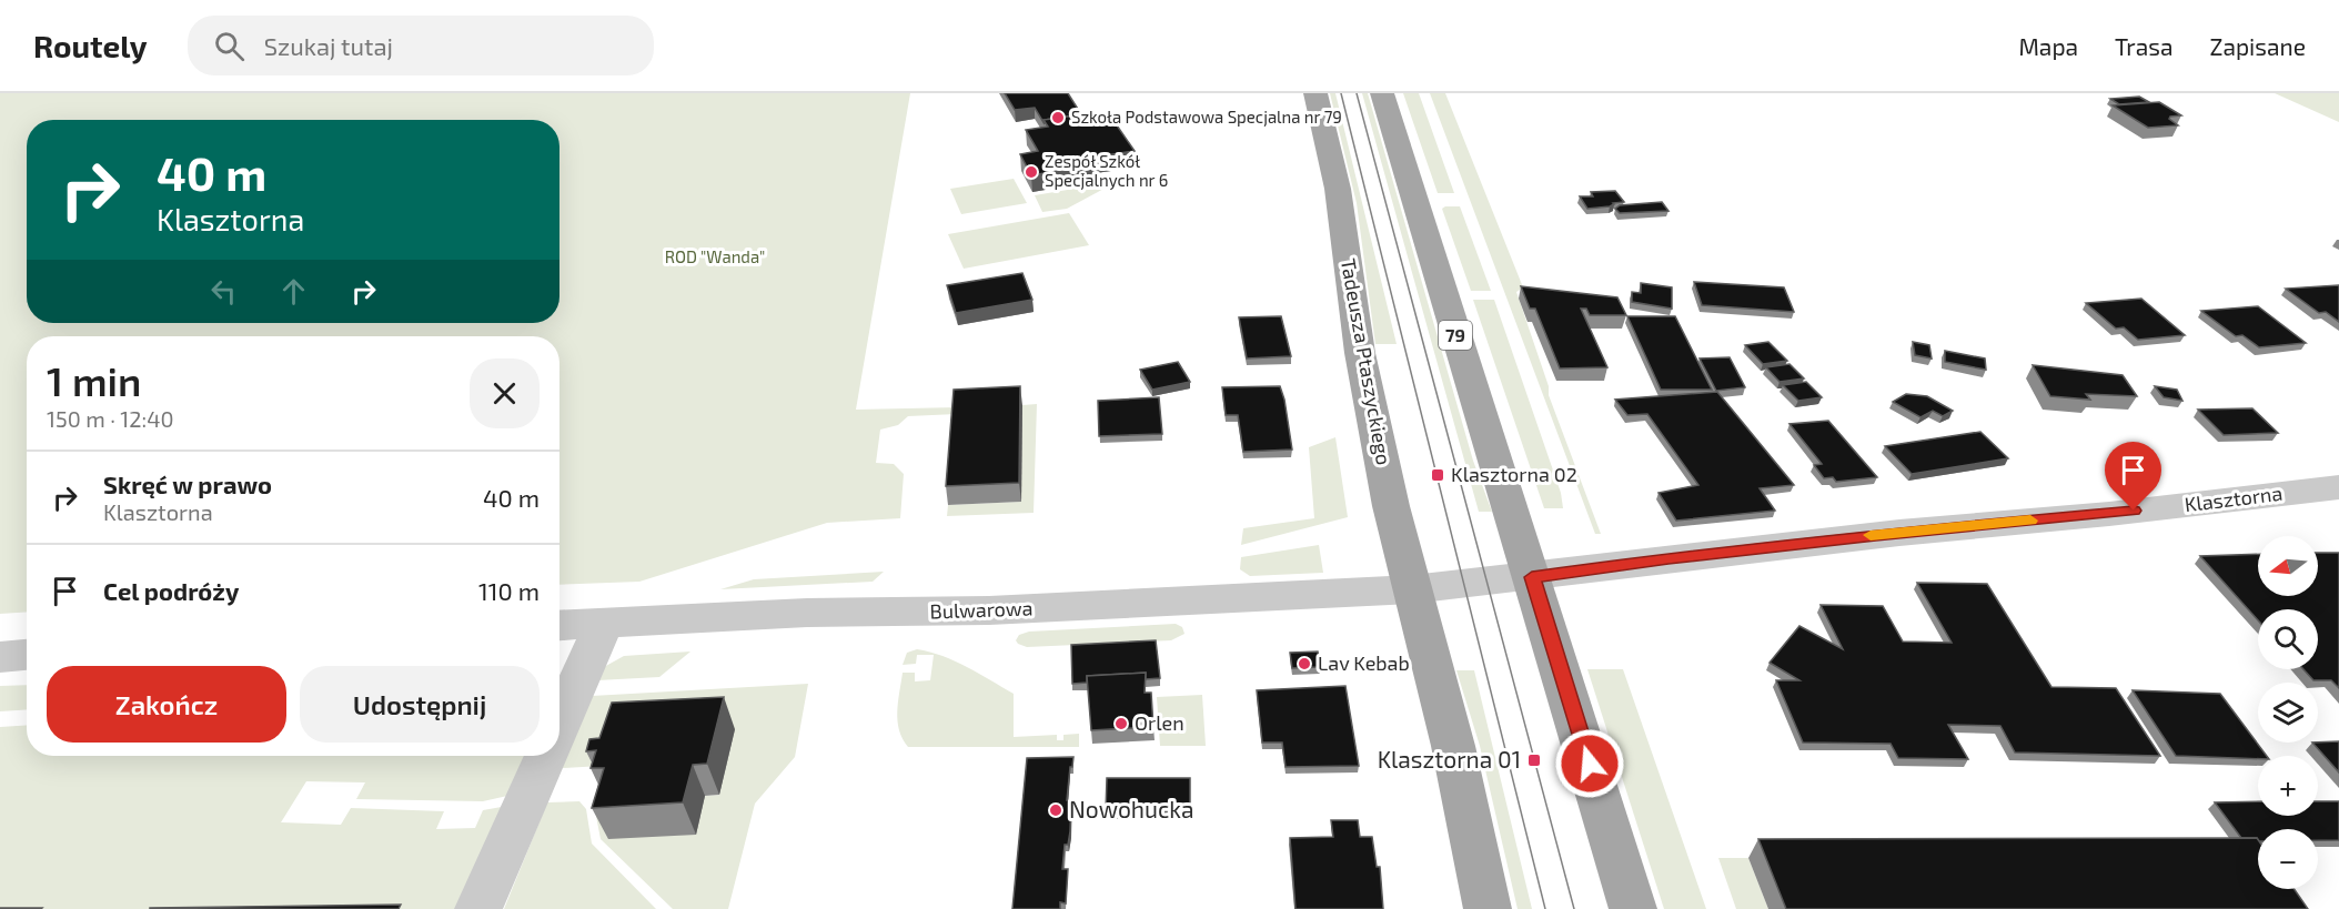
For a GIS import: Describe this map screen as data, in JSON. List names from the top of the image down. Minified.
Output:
{"streets":{"main road":["79","Tadeusza Ptaszyckiego"],"street":["Klasztorna","Bulwarowa"]},"crossings":[["79","Klasztorna"],["Tadeusza Ptaszyckiego","Klasztorna"],["Tadeusza Ptaszyckiego","Bulwarowa"],["Klasztorna","Bulwarowa"]],"parks":["ROD \"Wanda\""],"places":{"other":["Szkoła Podstawowa Specjalna nr 79","Zespół Szkół Specjalnych nr 6","Lav Kebab","Orlen","Nowohucka"],"transit":["Klasztorna 02","Klasztorna 01"]},"north":"left","page":{"header":"Routely","search":"Szukaj tutaj","nav":["Mapa","Trasa","Zapisane"],"turn":["40 m","Klasztorna"],"heading":["1 min","150 m · 12:40"],"list":[{"name":"Skręć w prawo","note":"Klasztorna","value":"40 m"},{"name":"Cel podróży","value":"110 m"}],"map_buttons":["+","−"],"buttons":["Zakończ","Udostępnij"]}}
